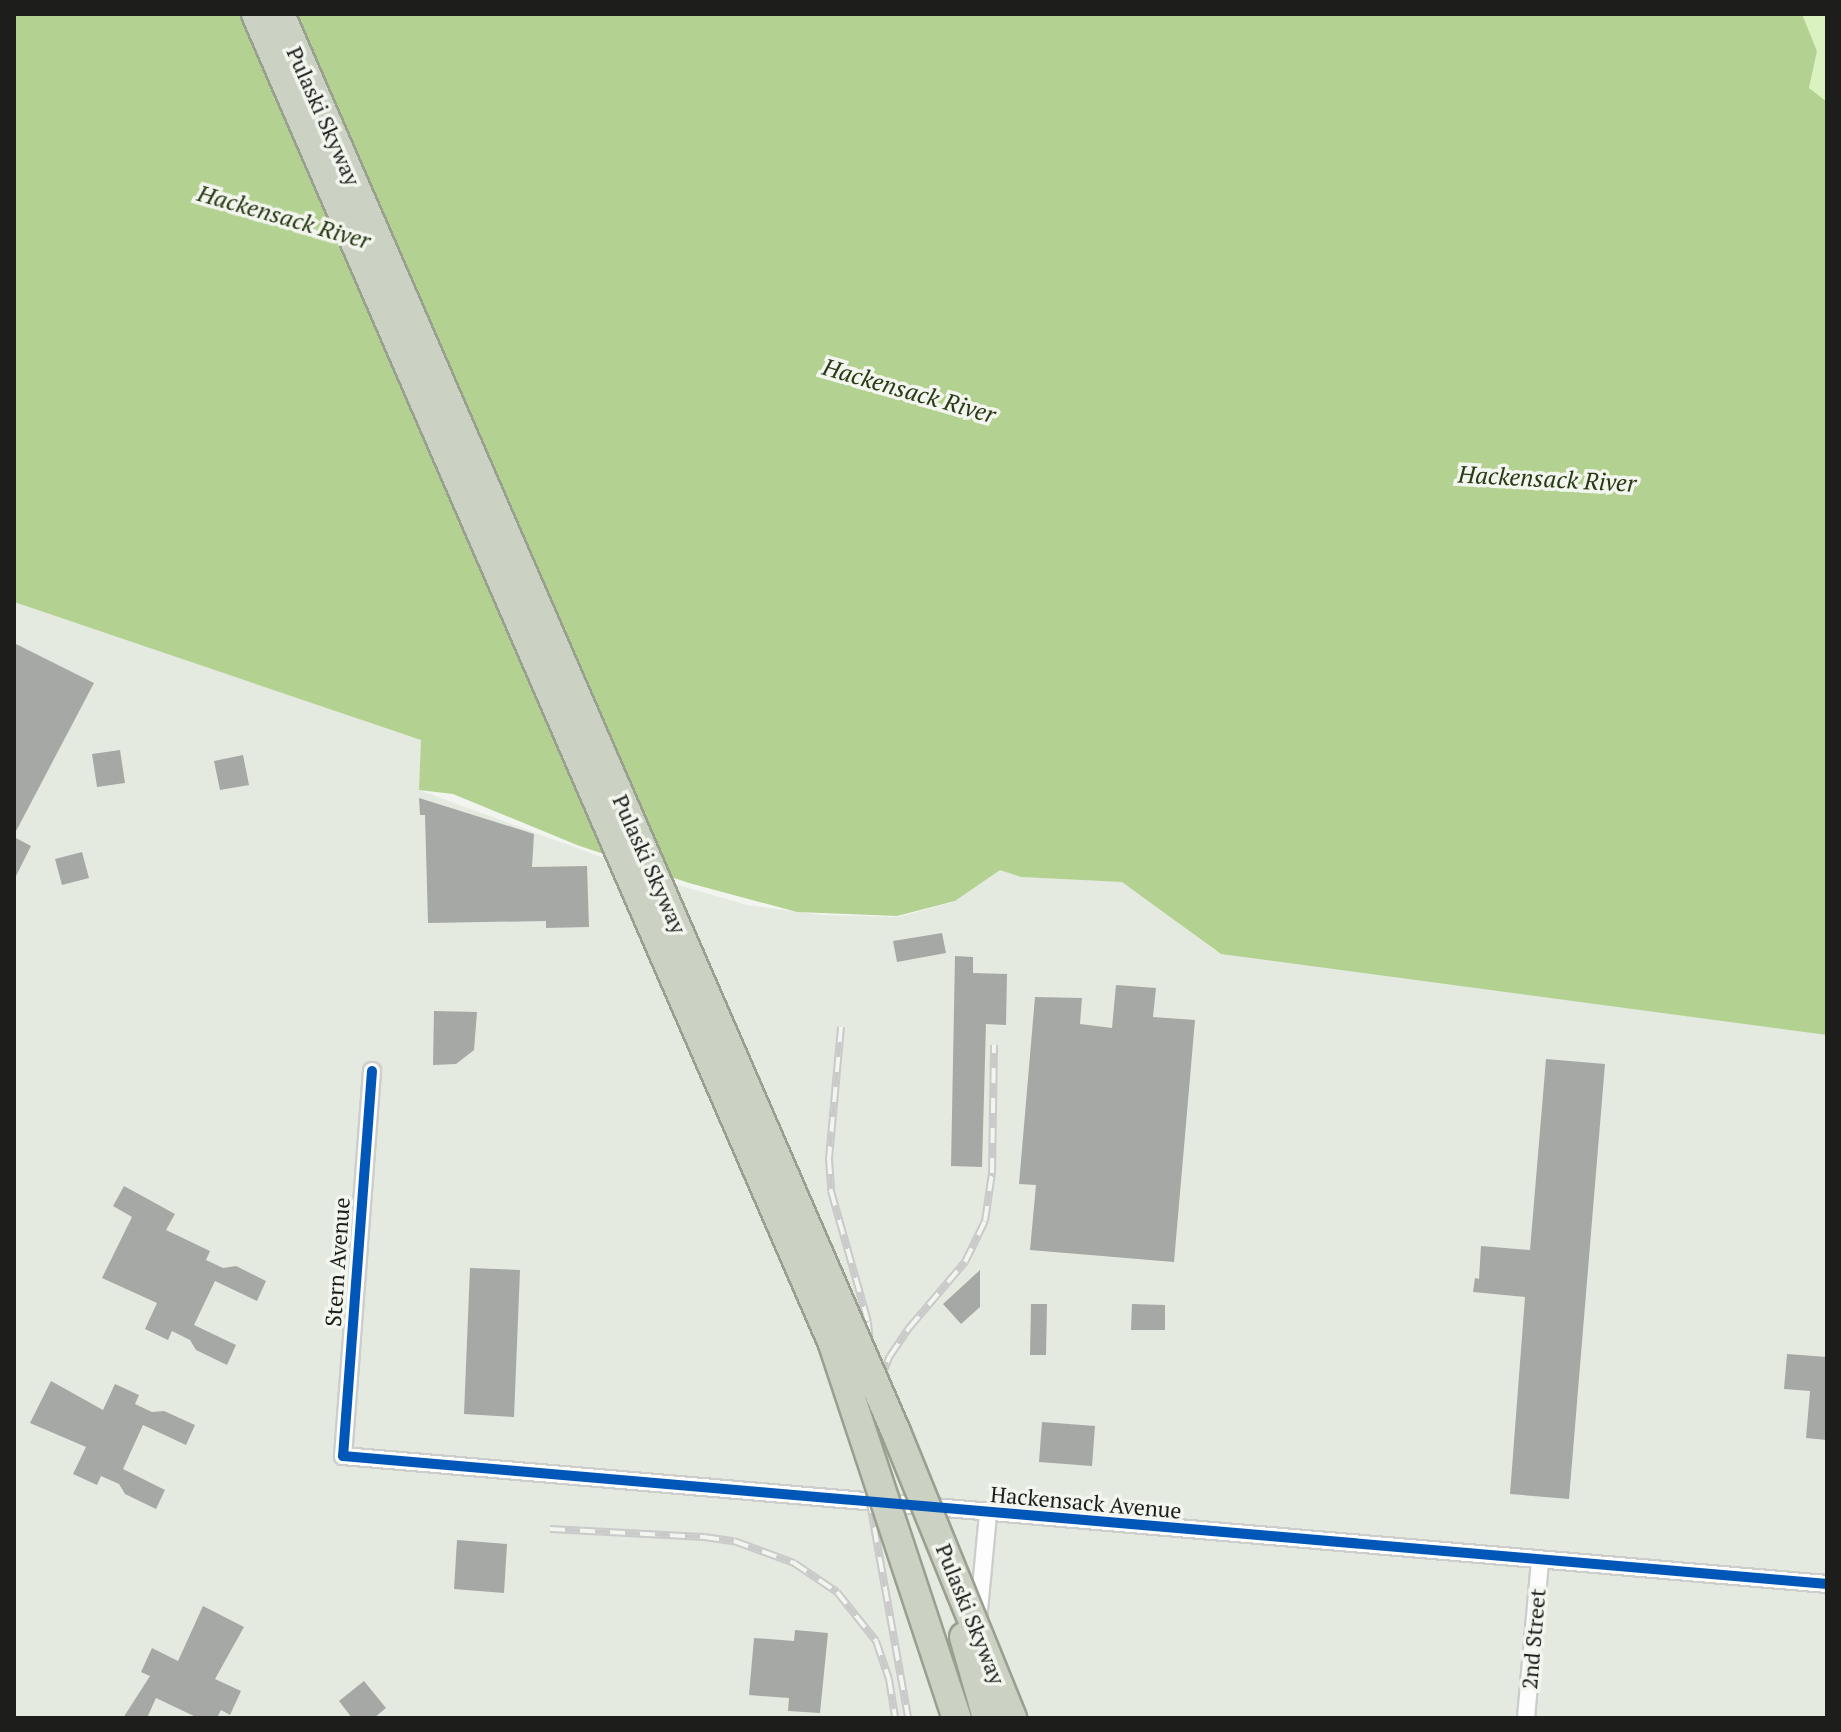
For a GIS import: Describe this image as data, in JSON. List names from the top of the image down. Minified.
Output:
{"streets":{"highway":["Pulaski Skyway"],"street":["Stern Avenue","Hackensack Avenue","2nd Street"]},"crossings":[["Stern Avenue","Hackensack Avenue"],["Hackensack Avenue","2nd Street"]],"water":["Hackensack River"]}
